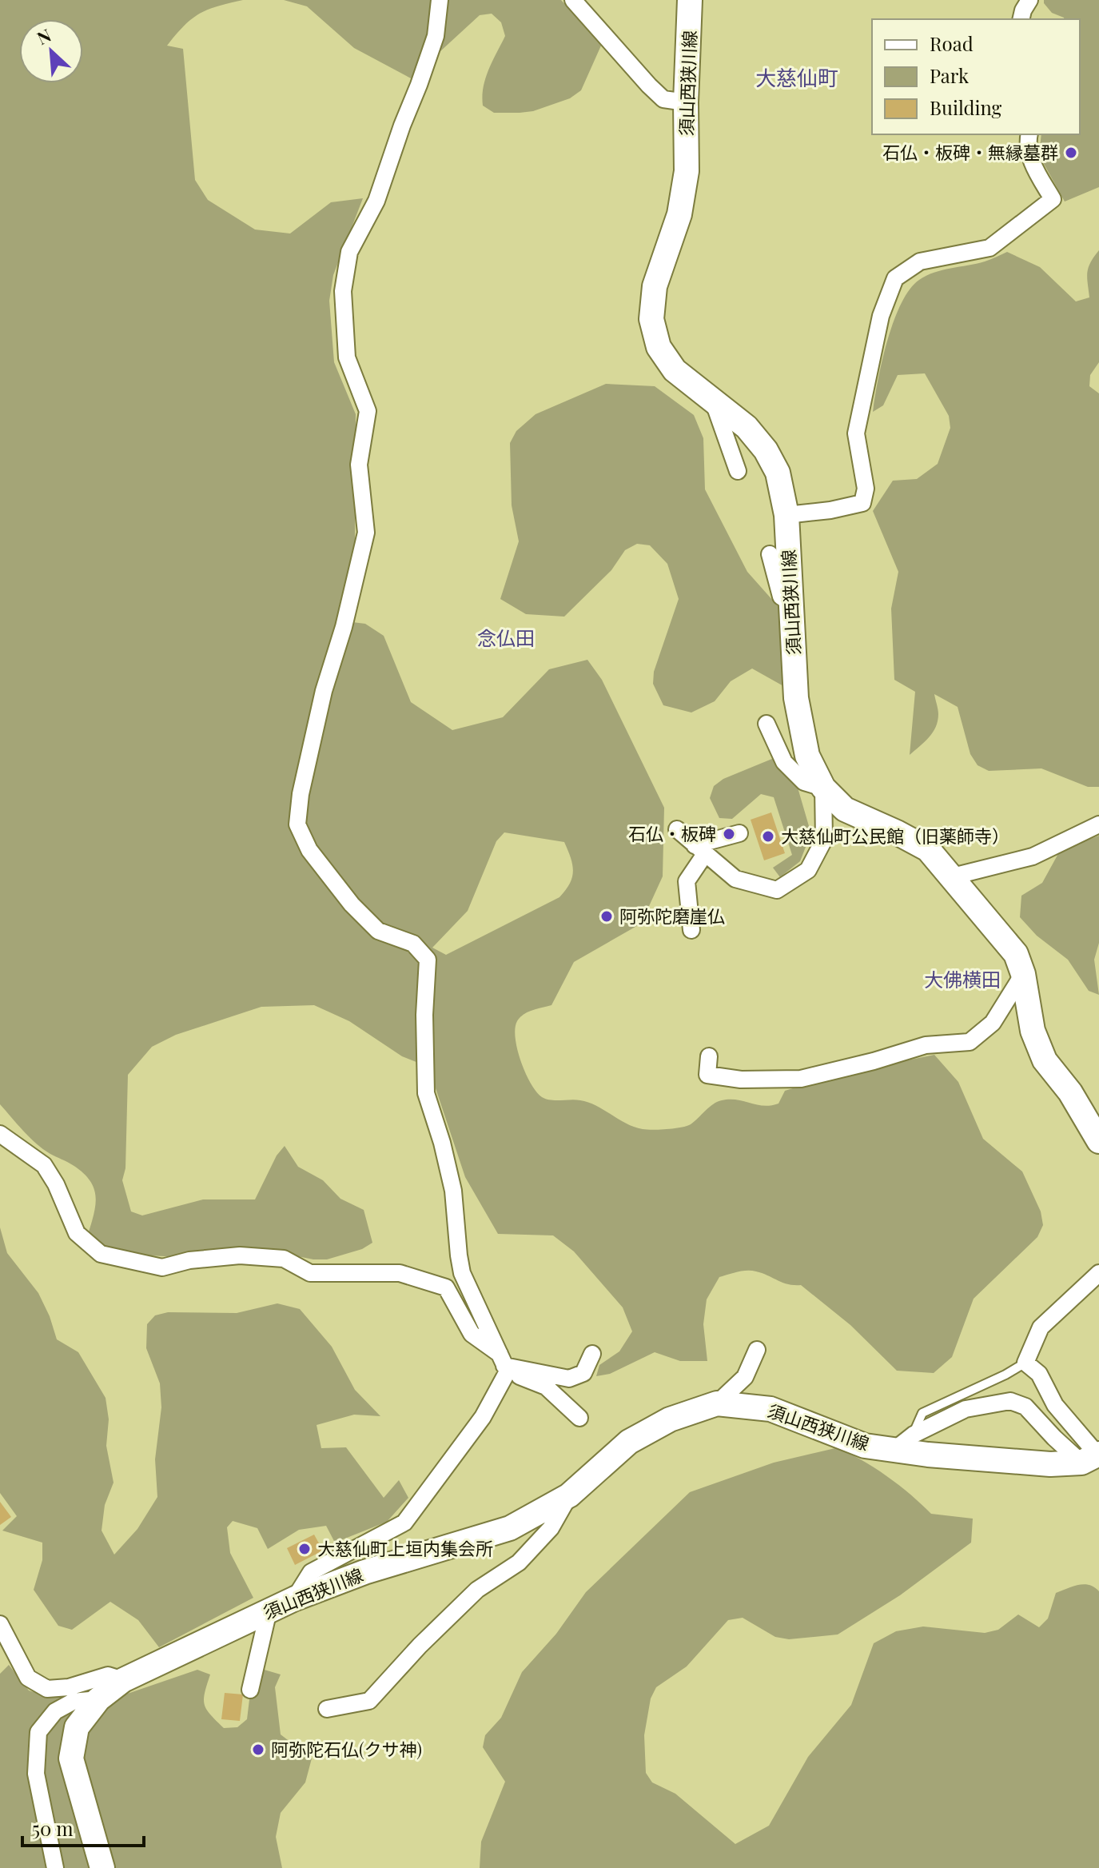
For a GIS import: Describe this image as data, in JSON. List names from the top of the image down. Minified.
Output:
{"streets":{"main road":["須山西狭川線"]},"districts":["大慈仙町","念仏田","大佛横田"],"places":["石仏・板碑・無縁墓群","石仏・板碑","大慈仙町公民館（旧薬師寺）","阿弥陀磨崖仏","大慈仙町上垣内集会所","阿弥陀石仏(クサ神)"],"legend":["Road","Park","Building"],"scale_bar":"50 m","north":"top left"}
